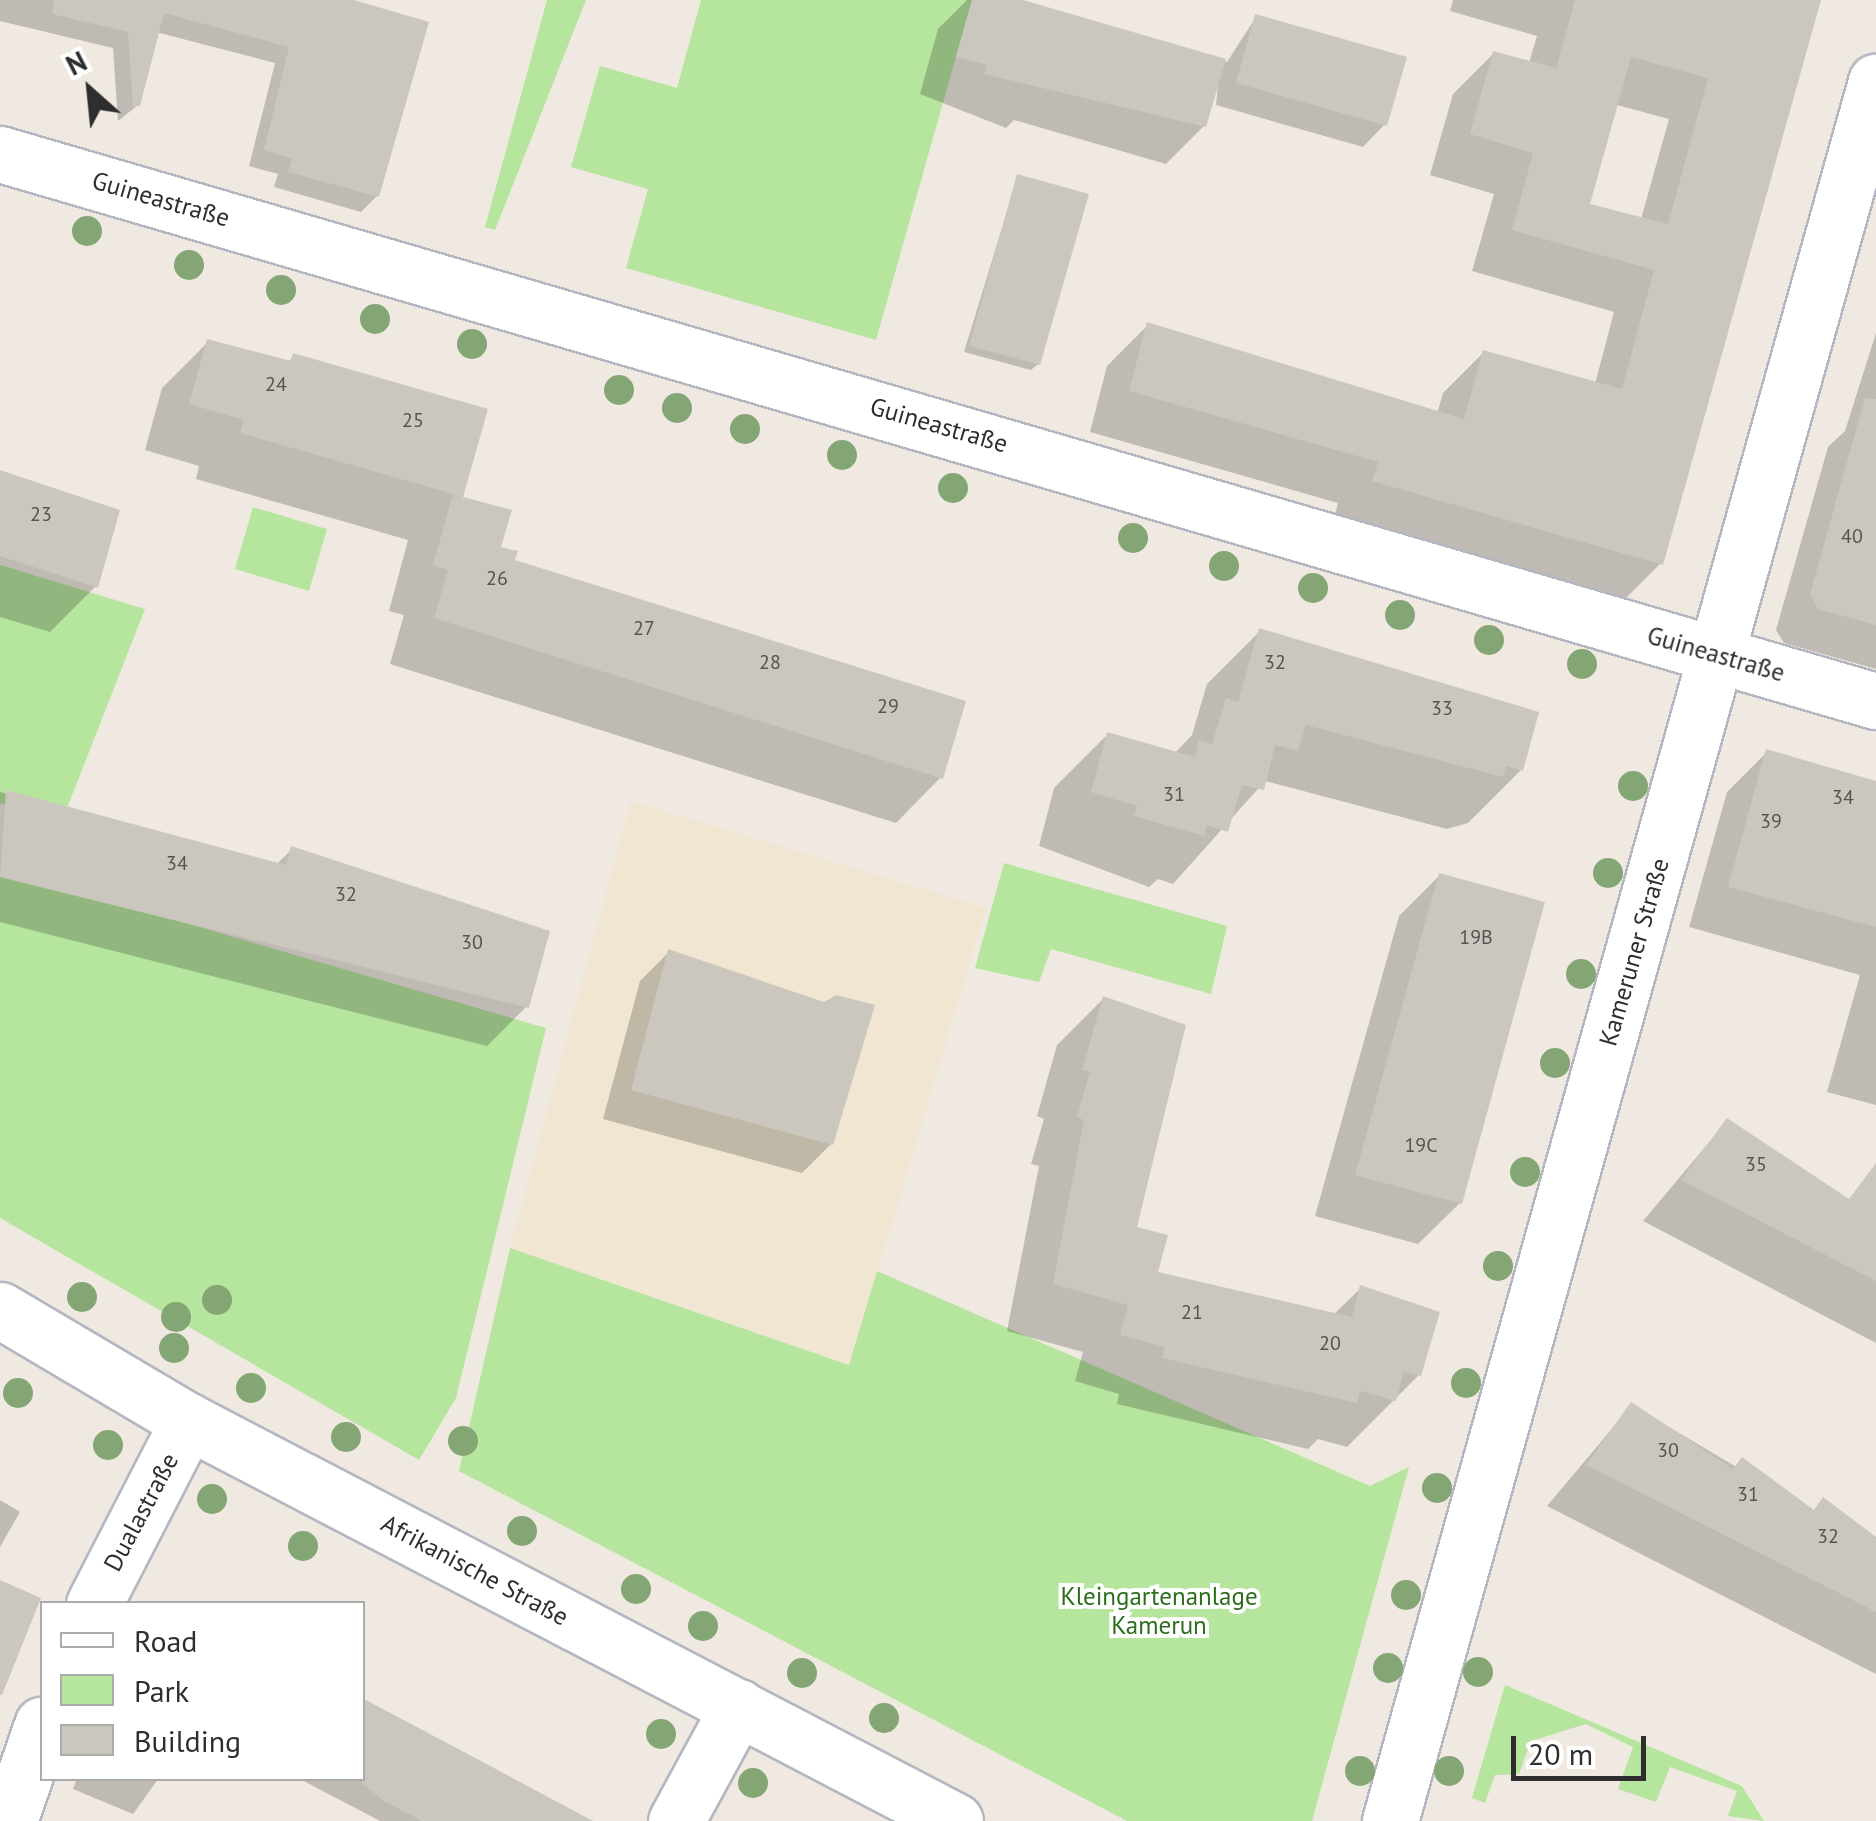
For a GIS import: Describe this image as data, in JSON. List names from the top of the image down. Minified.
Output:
{"streets":{"street":["Guineastraße","Kameruner Straße","Dualastraße","Afrikanische Straße"]},"crossings":[["Guineastraße","Kameruner Straße"],["Dualastraße","Afrikanische Straße"]],"parks":["Kleingartenanlage Kamerun"],"house_numbers":["24","25","23","40","26","27","28","32","29","33","31","34","39","34","32","19B","30","19C","35","21","20","30","31","32"],"legend":["Road","Park","Building"],"scale_bar":"20 m","north":"top left"}
